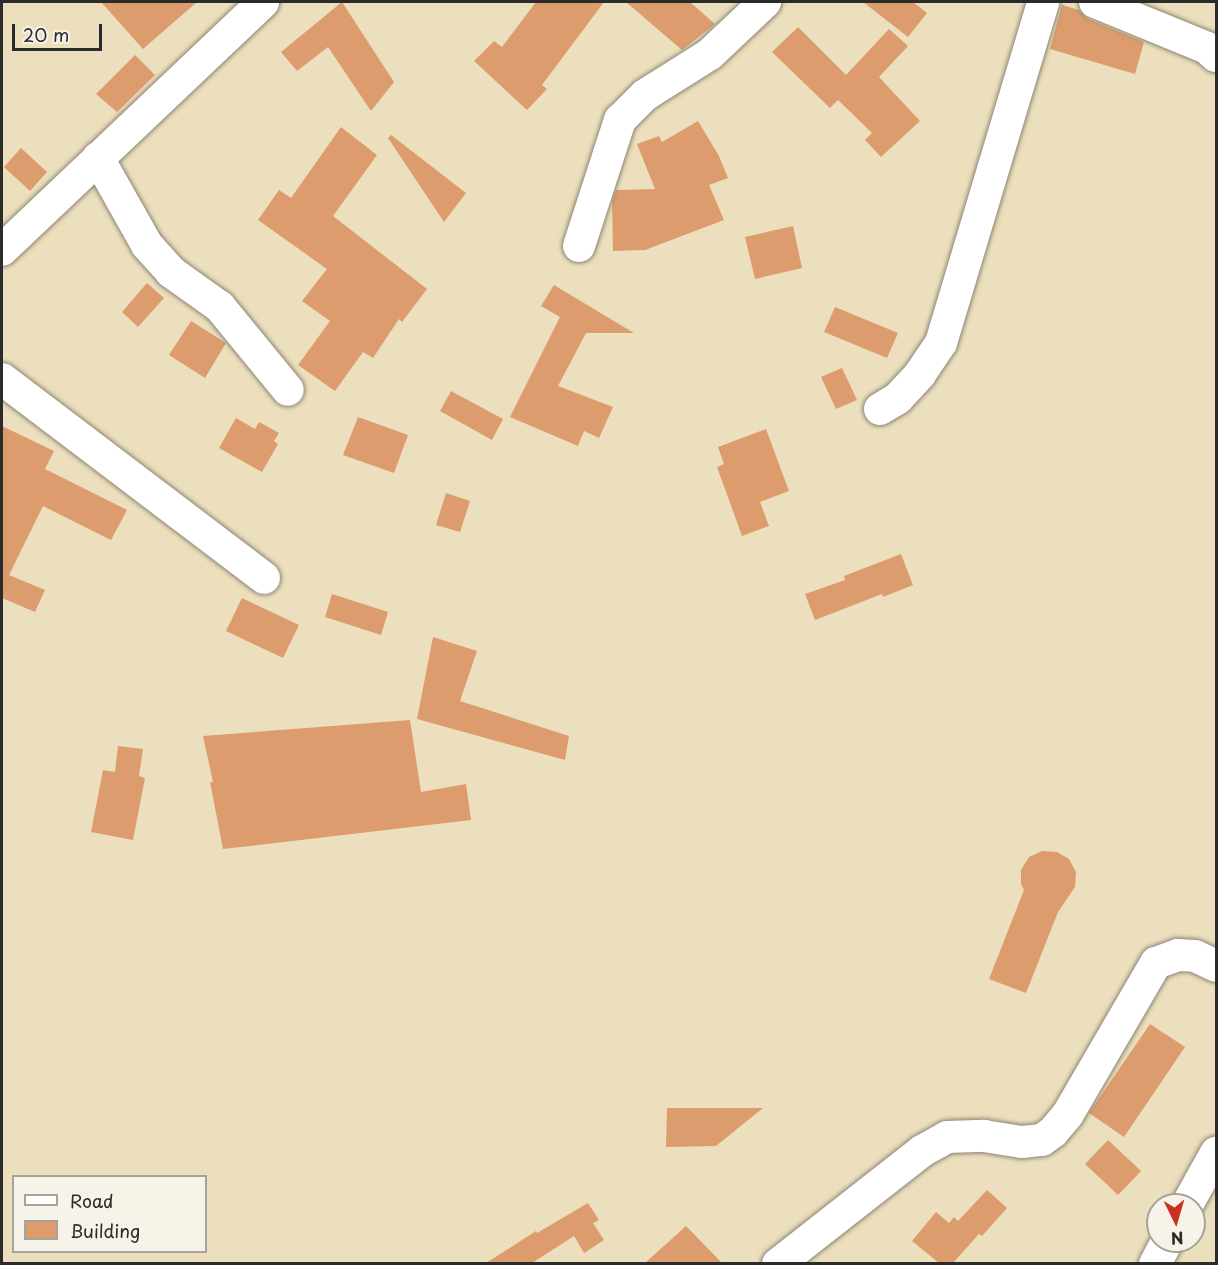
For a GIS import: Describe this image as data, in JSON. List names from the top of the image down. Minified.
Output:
{"legend":["Road","Building"],"scale_bar":"20 m","north":"bottom"}
